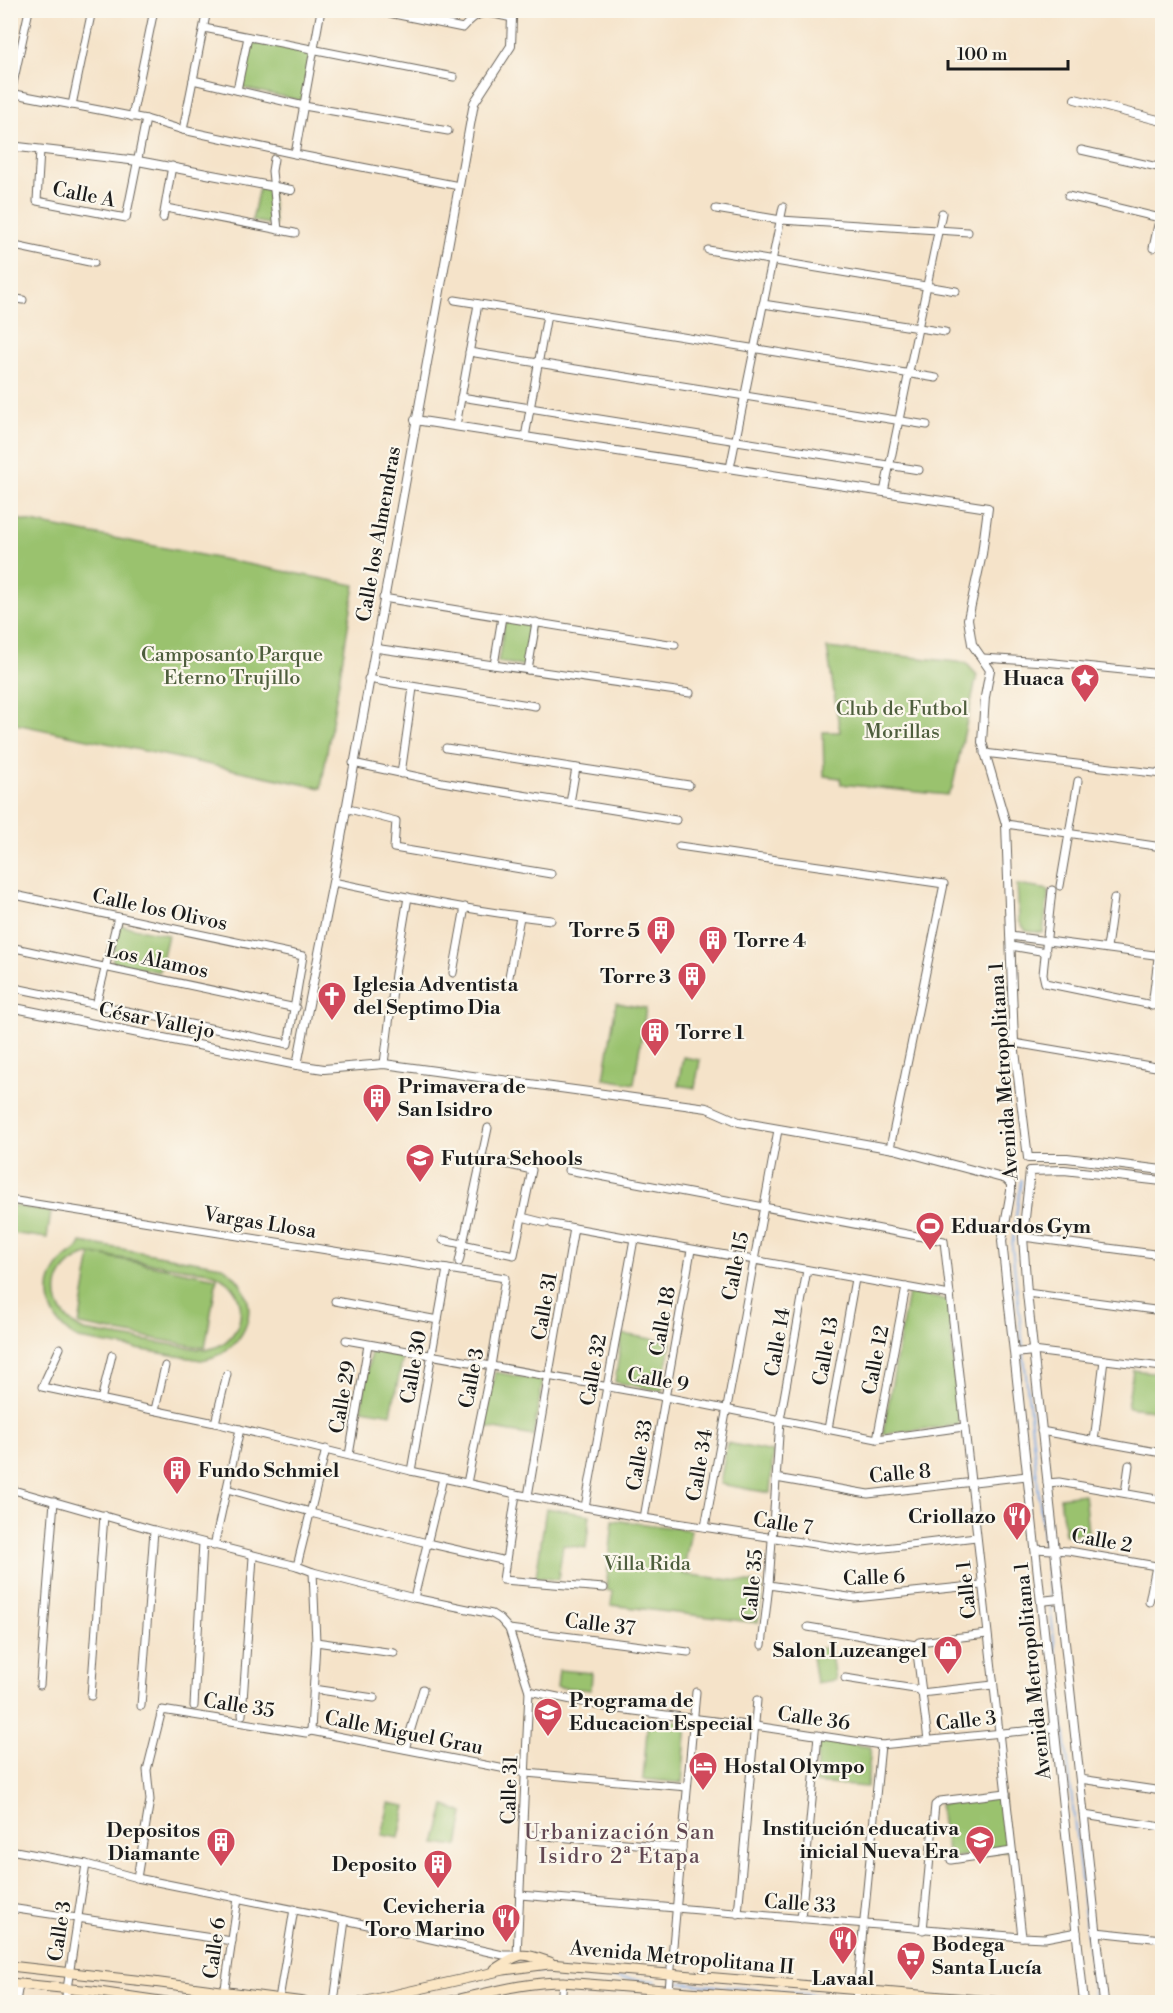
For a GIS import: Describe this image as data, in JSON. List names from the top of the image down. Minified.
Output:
{"streets":{"main road":["Avenida Metropolitana II"],"street":["Calle A","Calle los Almendras","Calle los Olivos","Los Alamos","César Vallejo","Avenida Metropolitana 1","Vargas Llosa","Calle 15","Calle 31","Calle 18","Calle 14","Calle 13","Calle 12","Calle 30","Calle 32","Calle 3","Calle 9","Calle 29","Calle 33","Calle 34","Calle 8","Calle 7","Calle 2","Calle 6","Calle 35","Calle 1","Calle 37","Calle 36","Calle Miguel Grau"]},"crossings":[["Calle los Almendras","César Vallejo"],["Calle los Olivos","Los Alamos"],["César Vallejo","Avenida Metropolitana 1"],["César Vallejo","Calle 15"],["Avenida Metropolitana 1","Calle 3"],["Avenida Metropolitana 1","Calle 33"],["Avenida Metropolitana 1","Calle 8"],["Avenida Metropolitana 1","Calle 2"],["Vargas Llosa","Calle 30"],["Vargas Llosa","Calle 3"],["Calle 15","Calle 9"],["Calle 15","Calle 34"],["Calle 15","Calle 1"],["Calle 31","Calle 9"],["Calle 31","Calle 33"],["Calle 31","Calle 7"],["Calle 31","Calle 37"],["Calle 31","Calle 36"],["Calle 31","Calle Miguel Grau"],["Calle 18","Calle 9"],["Calle 18","Calle 33"],["Calle 14","Calle 9"],["Calle 14","Calle 35"],["Calle 13","Calle 9"],["Calle 12","Calle 9"],["Calle 30","Calle 9"],["Calle 30","Calle 7"],["Calle 32","Calle 9"],["Calle 32","Calle 7"],["Calle 3","Calle 9"],["Calle 3","Calle 7"],["Calle 3","Calle 1"],["Calle 3","Calle 36"],["Calle 9","Calle 29"],["Calle 9","Calle 33"],["Calle 9","Calle 34"],["Calle 9","Calle 35"],["Calle 9","Calle 1"],["Calle 29","Calle 7"],["Calle 33","Calle 7"],["Calle 33","Calle 1"],["Calle 34","Calle 7"],["Calle 8","Calle 35"],["Calle 8","Calle 1"],["Calle 7","Calle 35"],["Calle 7","Calle 1"],["Calle 6","Calle 35"],["Calle 6","Calle 1"],["Calle 35","Calle Miguel Grau"]],"districts":["Urbanización San Isidro 2ª Etapa"],"parks":["Camposanto Parque Eterno Trujillo","Club de Futbol Morillas","Villa Rida"],"places":{"place":["Huaca"],"building":["Torre 5","Torre 4","Torre 3","Torre 1","Primavera de San Isidro","Fundo Schmiel","Depositos Diamante","Deposito"],"church":["Iglesia Adventista del Septimo Dia"],"school or university":["Futura Schools","Programa de Educacion Especial","Institución educativa inicial Nueva Era"],"sports":["Eduardos Gym"],"restaurant":["Criollazo","Cevicheria Toro Marino","Lavaal"],"shop":["Salon Luzeangel"],"hotel":["Hostal Olympo"],"supermarket":["Bodega Santa Lucía"]},"scale_bar":"100 m"}
